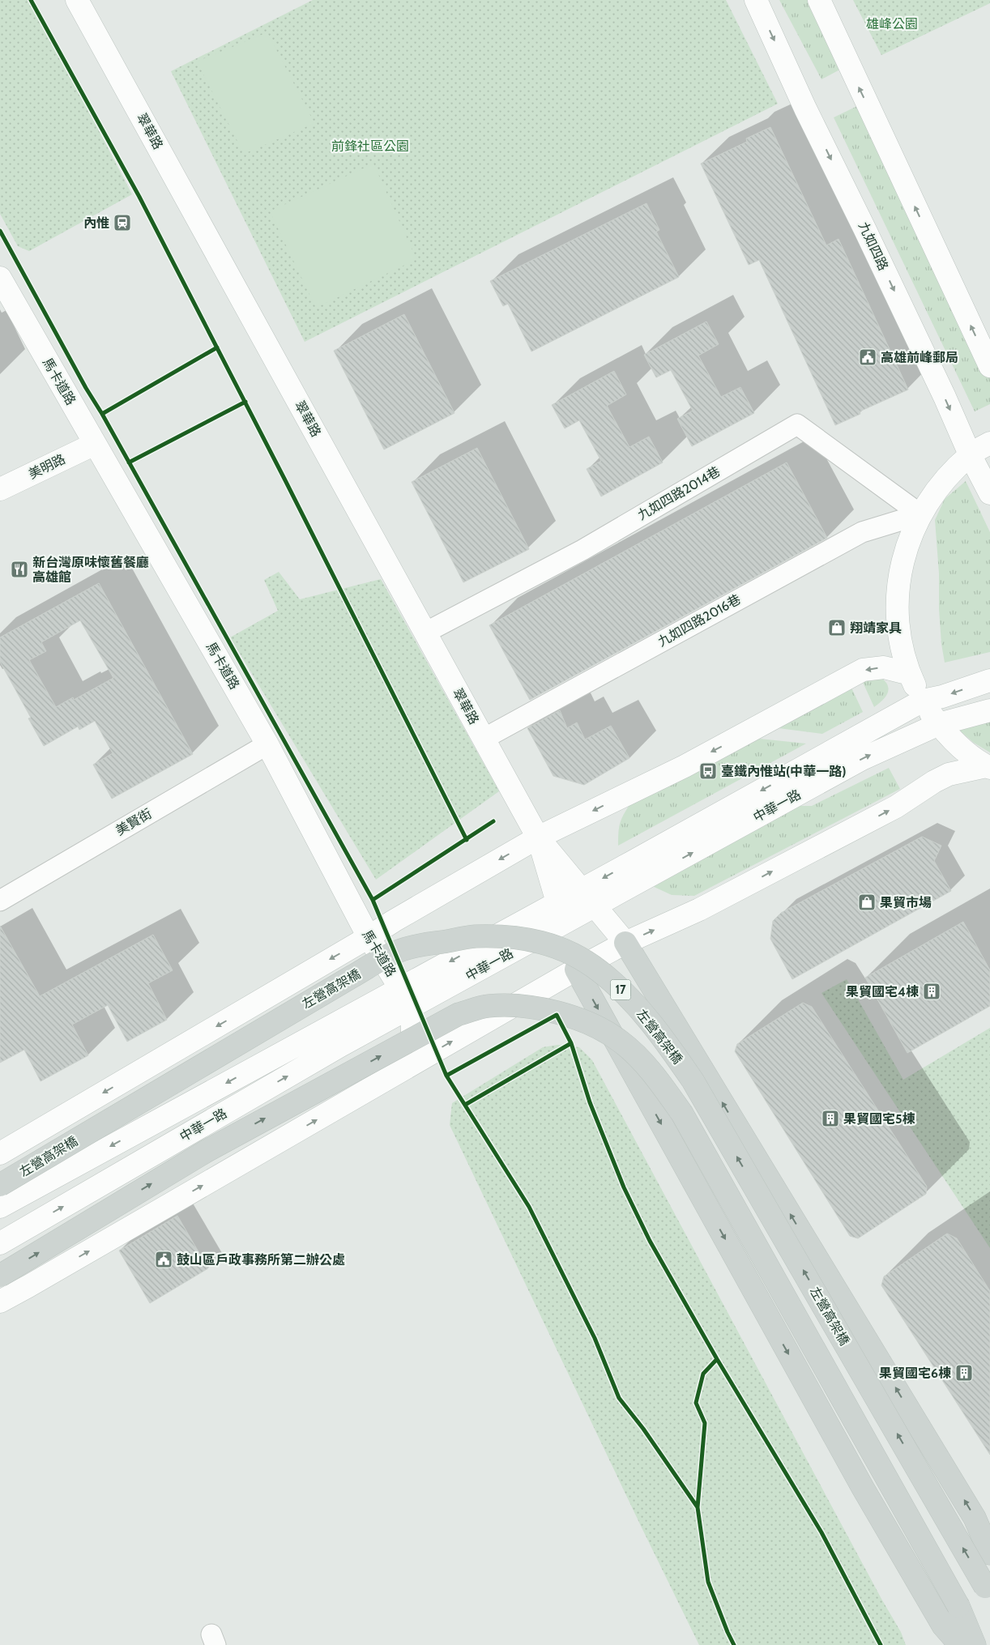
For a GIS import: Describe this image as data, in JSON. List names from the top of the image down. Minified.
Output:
{"streets":{"main road":["左營高架橋","17"],"street":["翠華路","九如四路","馬卡道路","美明路","九如四路2014巷","九如四路2016巷","中華一路","美賢街"]},"crossings":[["翠華路","九如四路2014巷"],["翠華路","九如四路2016巷"],["翠華路","中華一路"],["馬卡道路","美明路"],["馬卡道路","中華一路"],["馬卡道路","美賢街"],["九如四路2014巷","九如四路2016巷"]],"parks":["雄峰公園","前鋒社區公園"],"places":{"station":["內惟"],"public building":["高雄前峰郵局","鼓山區戶政事務所第二辦公處"],"restaurant":["新台灣原味懷舊餐廳 高雄館"],"shop":["翔靖家具","果貿市場"],"bus stop":["臺鐵內惟站(中華一路)"],"building":["果貿國宅4棟","果貿國宅5棟","果貿國宅6棟"]}}
